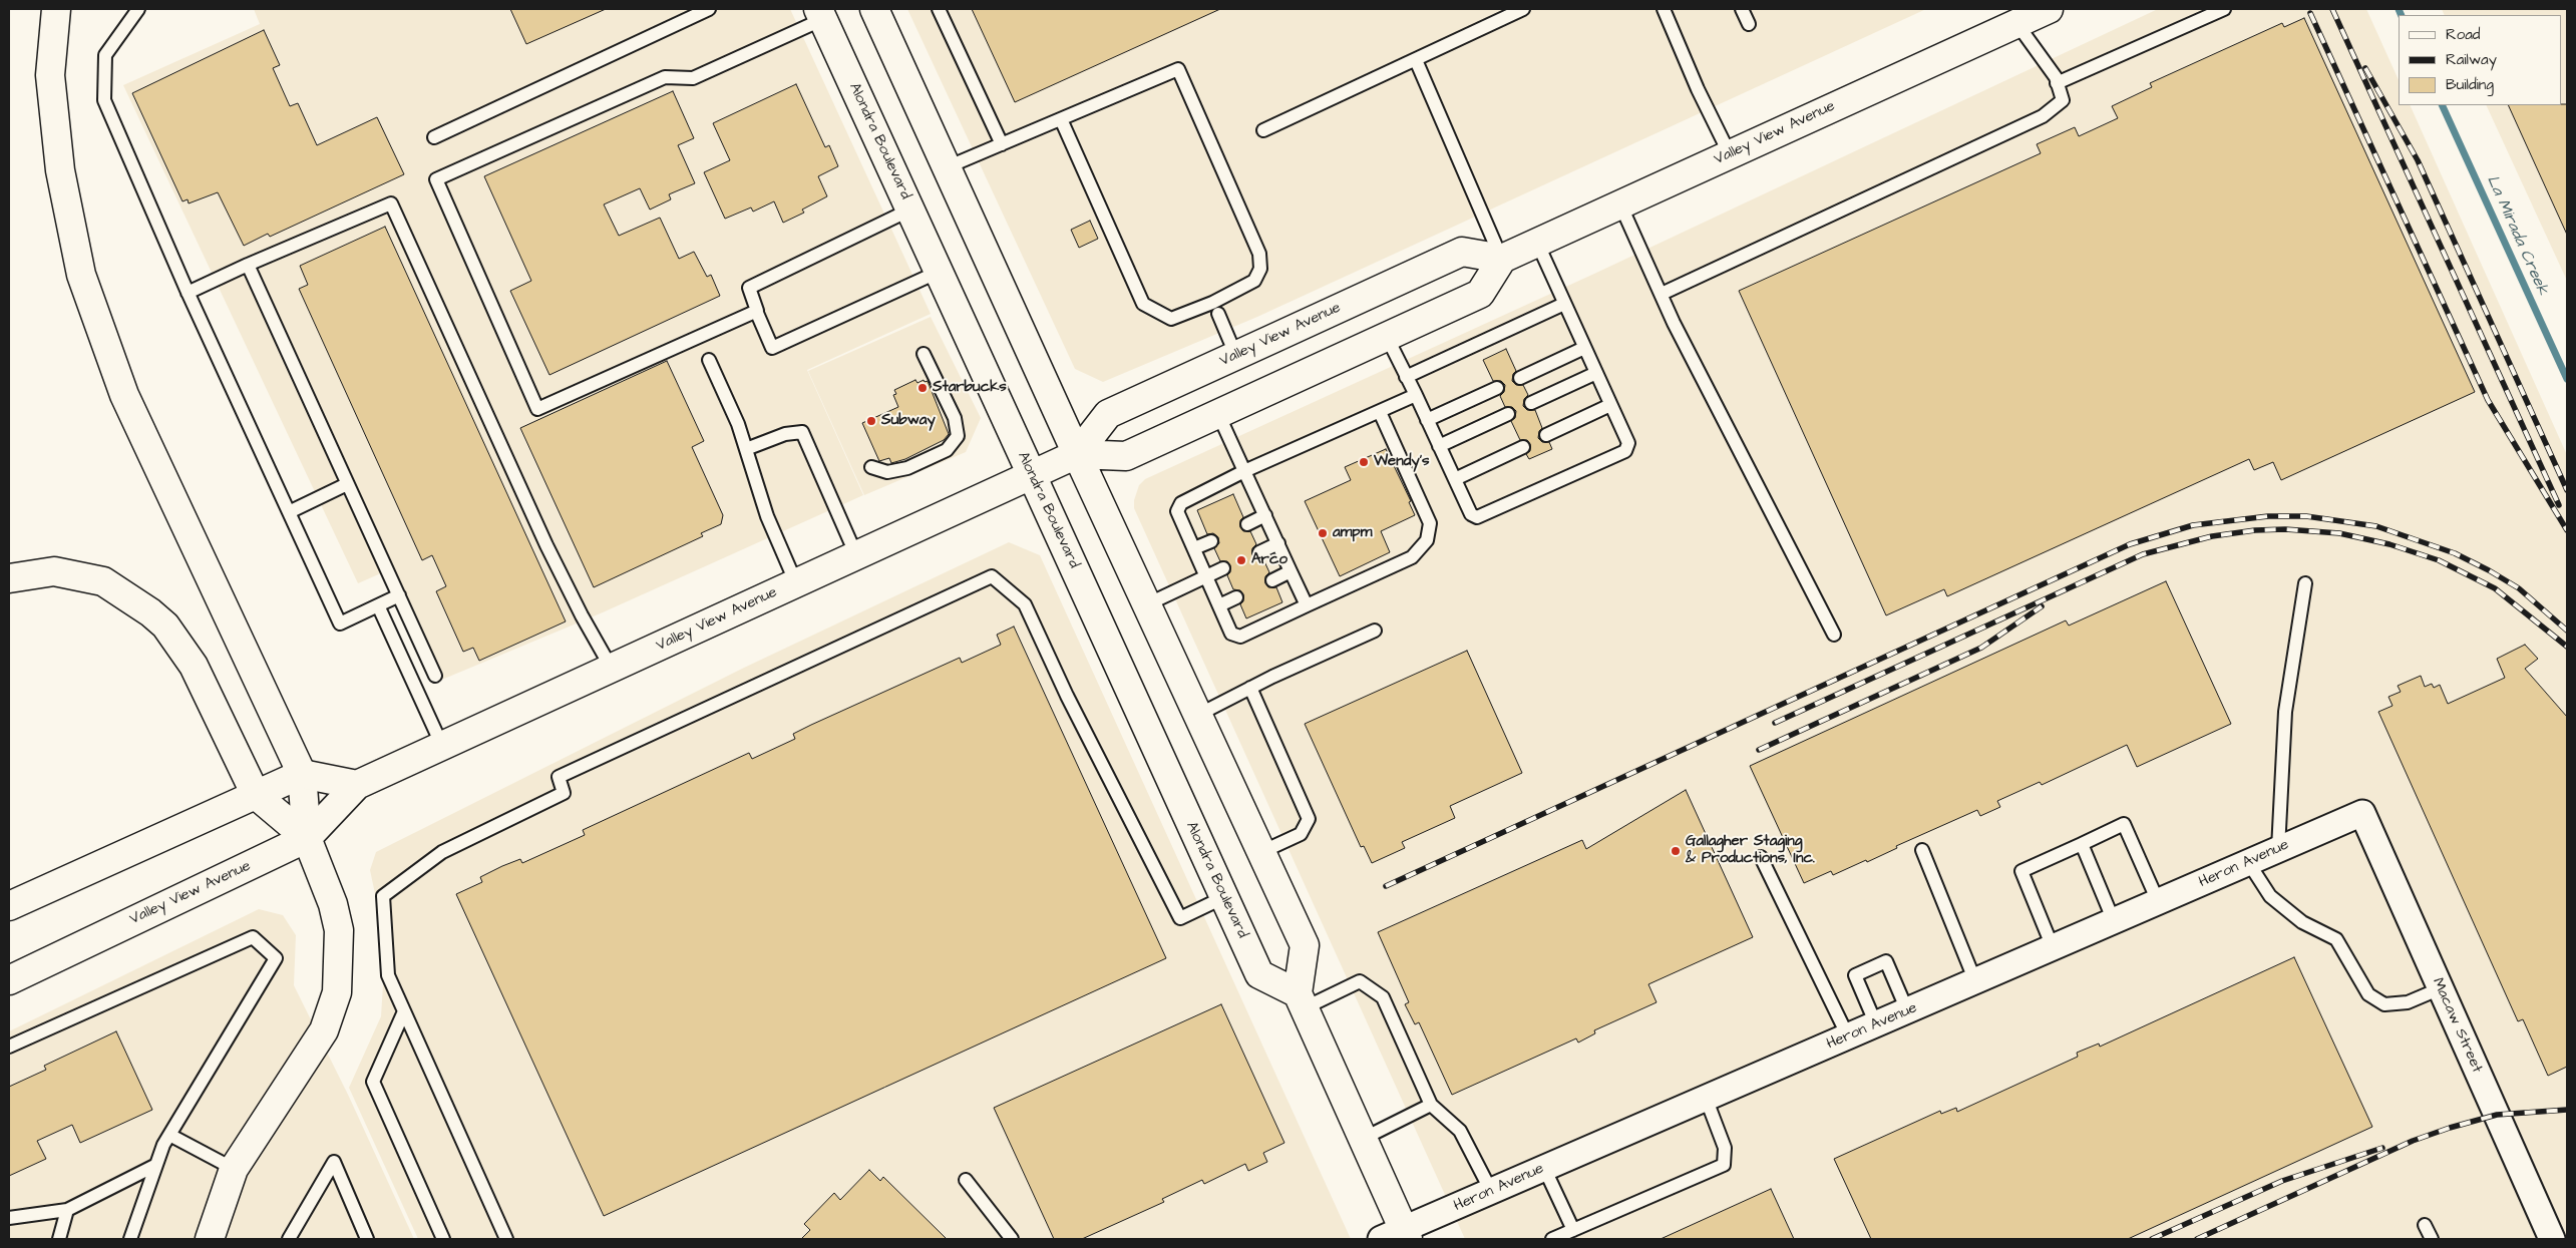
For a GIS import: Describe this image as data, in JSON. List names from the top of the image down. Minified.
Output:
{"streets":{"main road":["Valley View Avenue","Alondra Boulevard"],"street":["Heron Avenue","Macaw Street"]},"crossings":[["Valley View Avenue","Alondra Boulevard"],["Heron Avenue","Macaw Street"]],"water":["La Mirada Creek"],"places":["Starbucks","Subway","Wendy's","ampm","Arco","Gallagher Staging & Productions, Inc."],"legend":["Road","Railway","Building"]}
